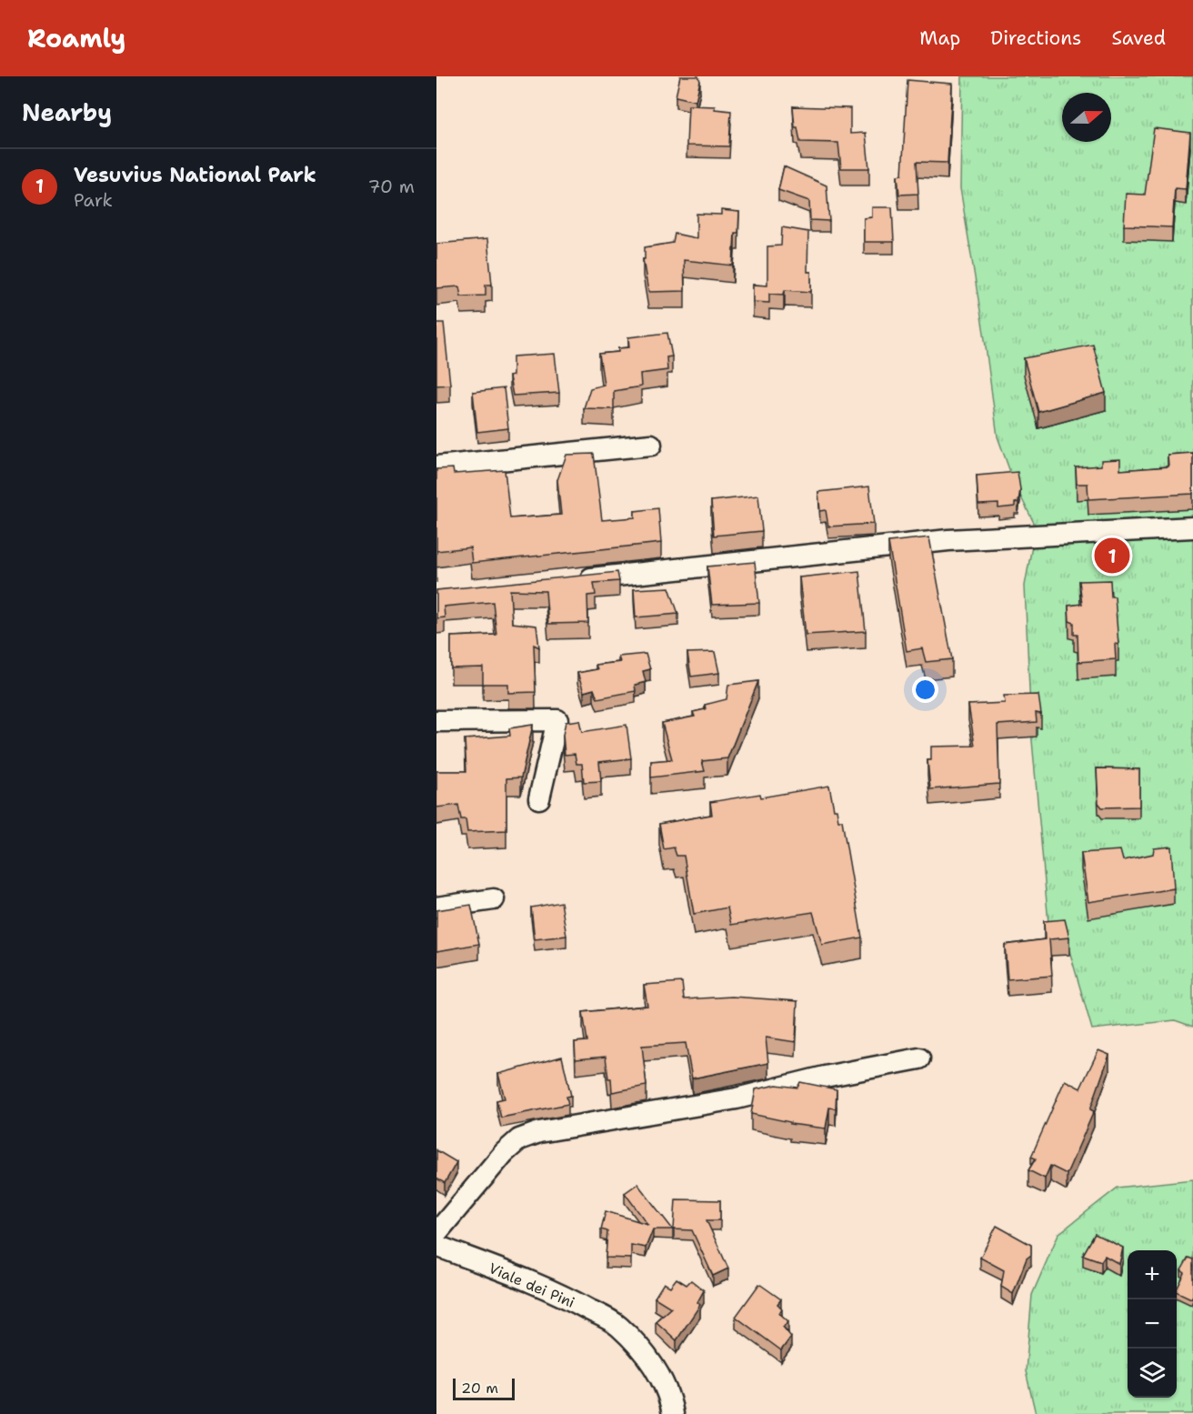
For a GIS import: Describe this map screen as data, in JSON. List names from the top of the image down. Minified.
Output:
{"streets":{"street":["Viale dei Pini"]},"scale_bar":"20 m","north":"right","page":{"header":"Roamly","nav":["Map","Directions","Saved"],"heading":"Nearby","list":[{"mark":"1","name":"Vesuvius National Park","note":"Park","value":"70 m"}],"pins":"1","map_buttons":["+","−"],"scale":"20 m"}}
